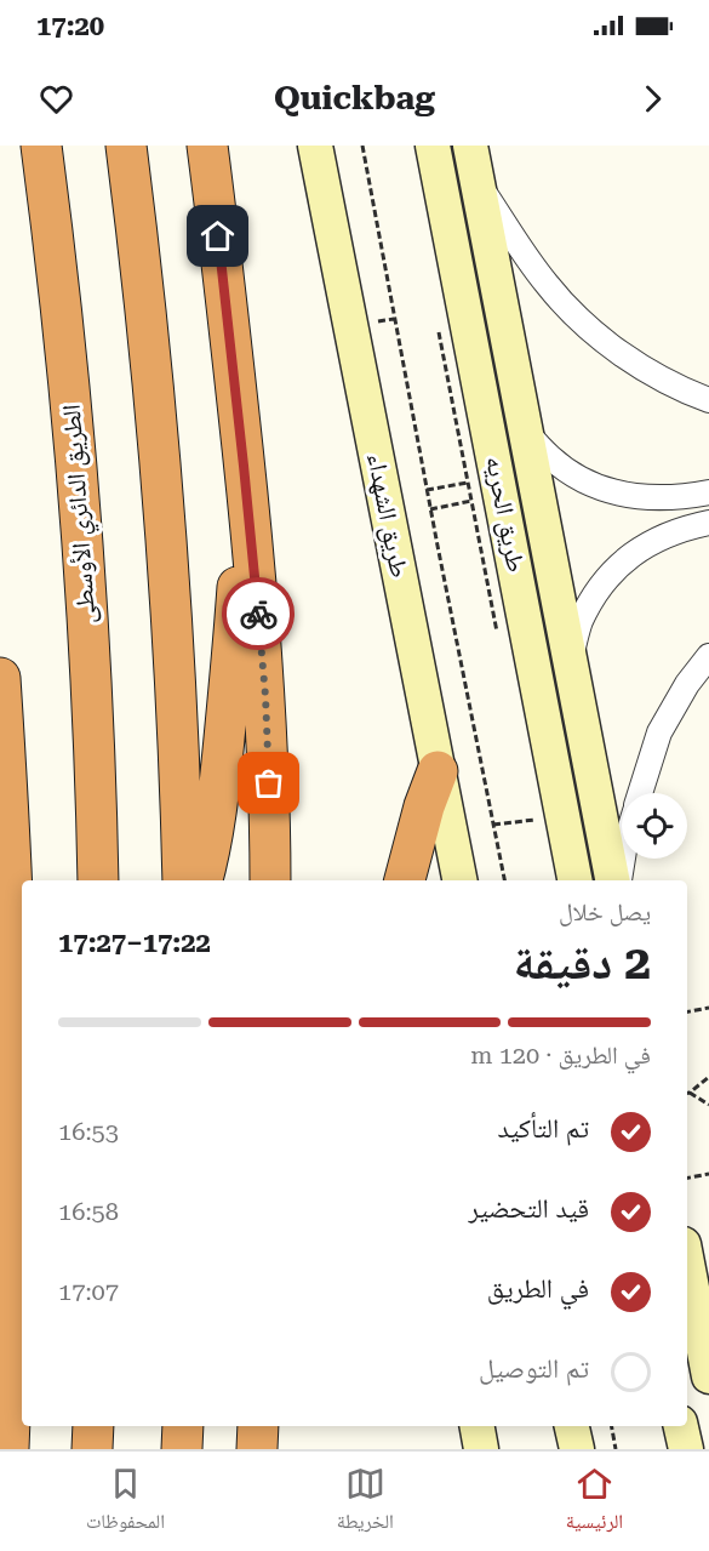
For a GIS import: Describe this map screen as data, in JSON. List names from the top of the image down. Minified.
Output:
{"streets":{"highway":["الطريق الدائري الأوسطى"],"street":["طريق الحريه","طريق الشهداء"]},"page":{"status":"17:20","header":"Quickbag","heading":["2 دقيقة","يصل خلال","17:22–17:27"],"bar":"في الطريق · 120 m","list":[["تم التأكيد","16:53"],["قيد التحضير","16:58"],["في الطريق","17:07"],"تم التوصيل"],"tabs":["الرئيسية","الخريطة","المحفوظات"]}}
